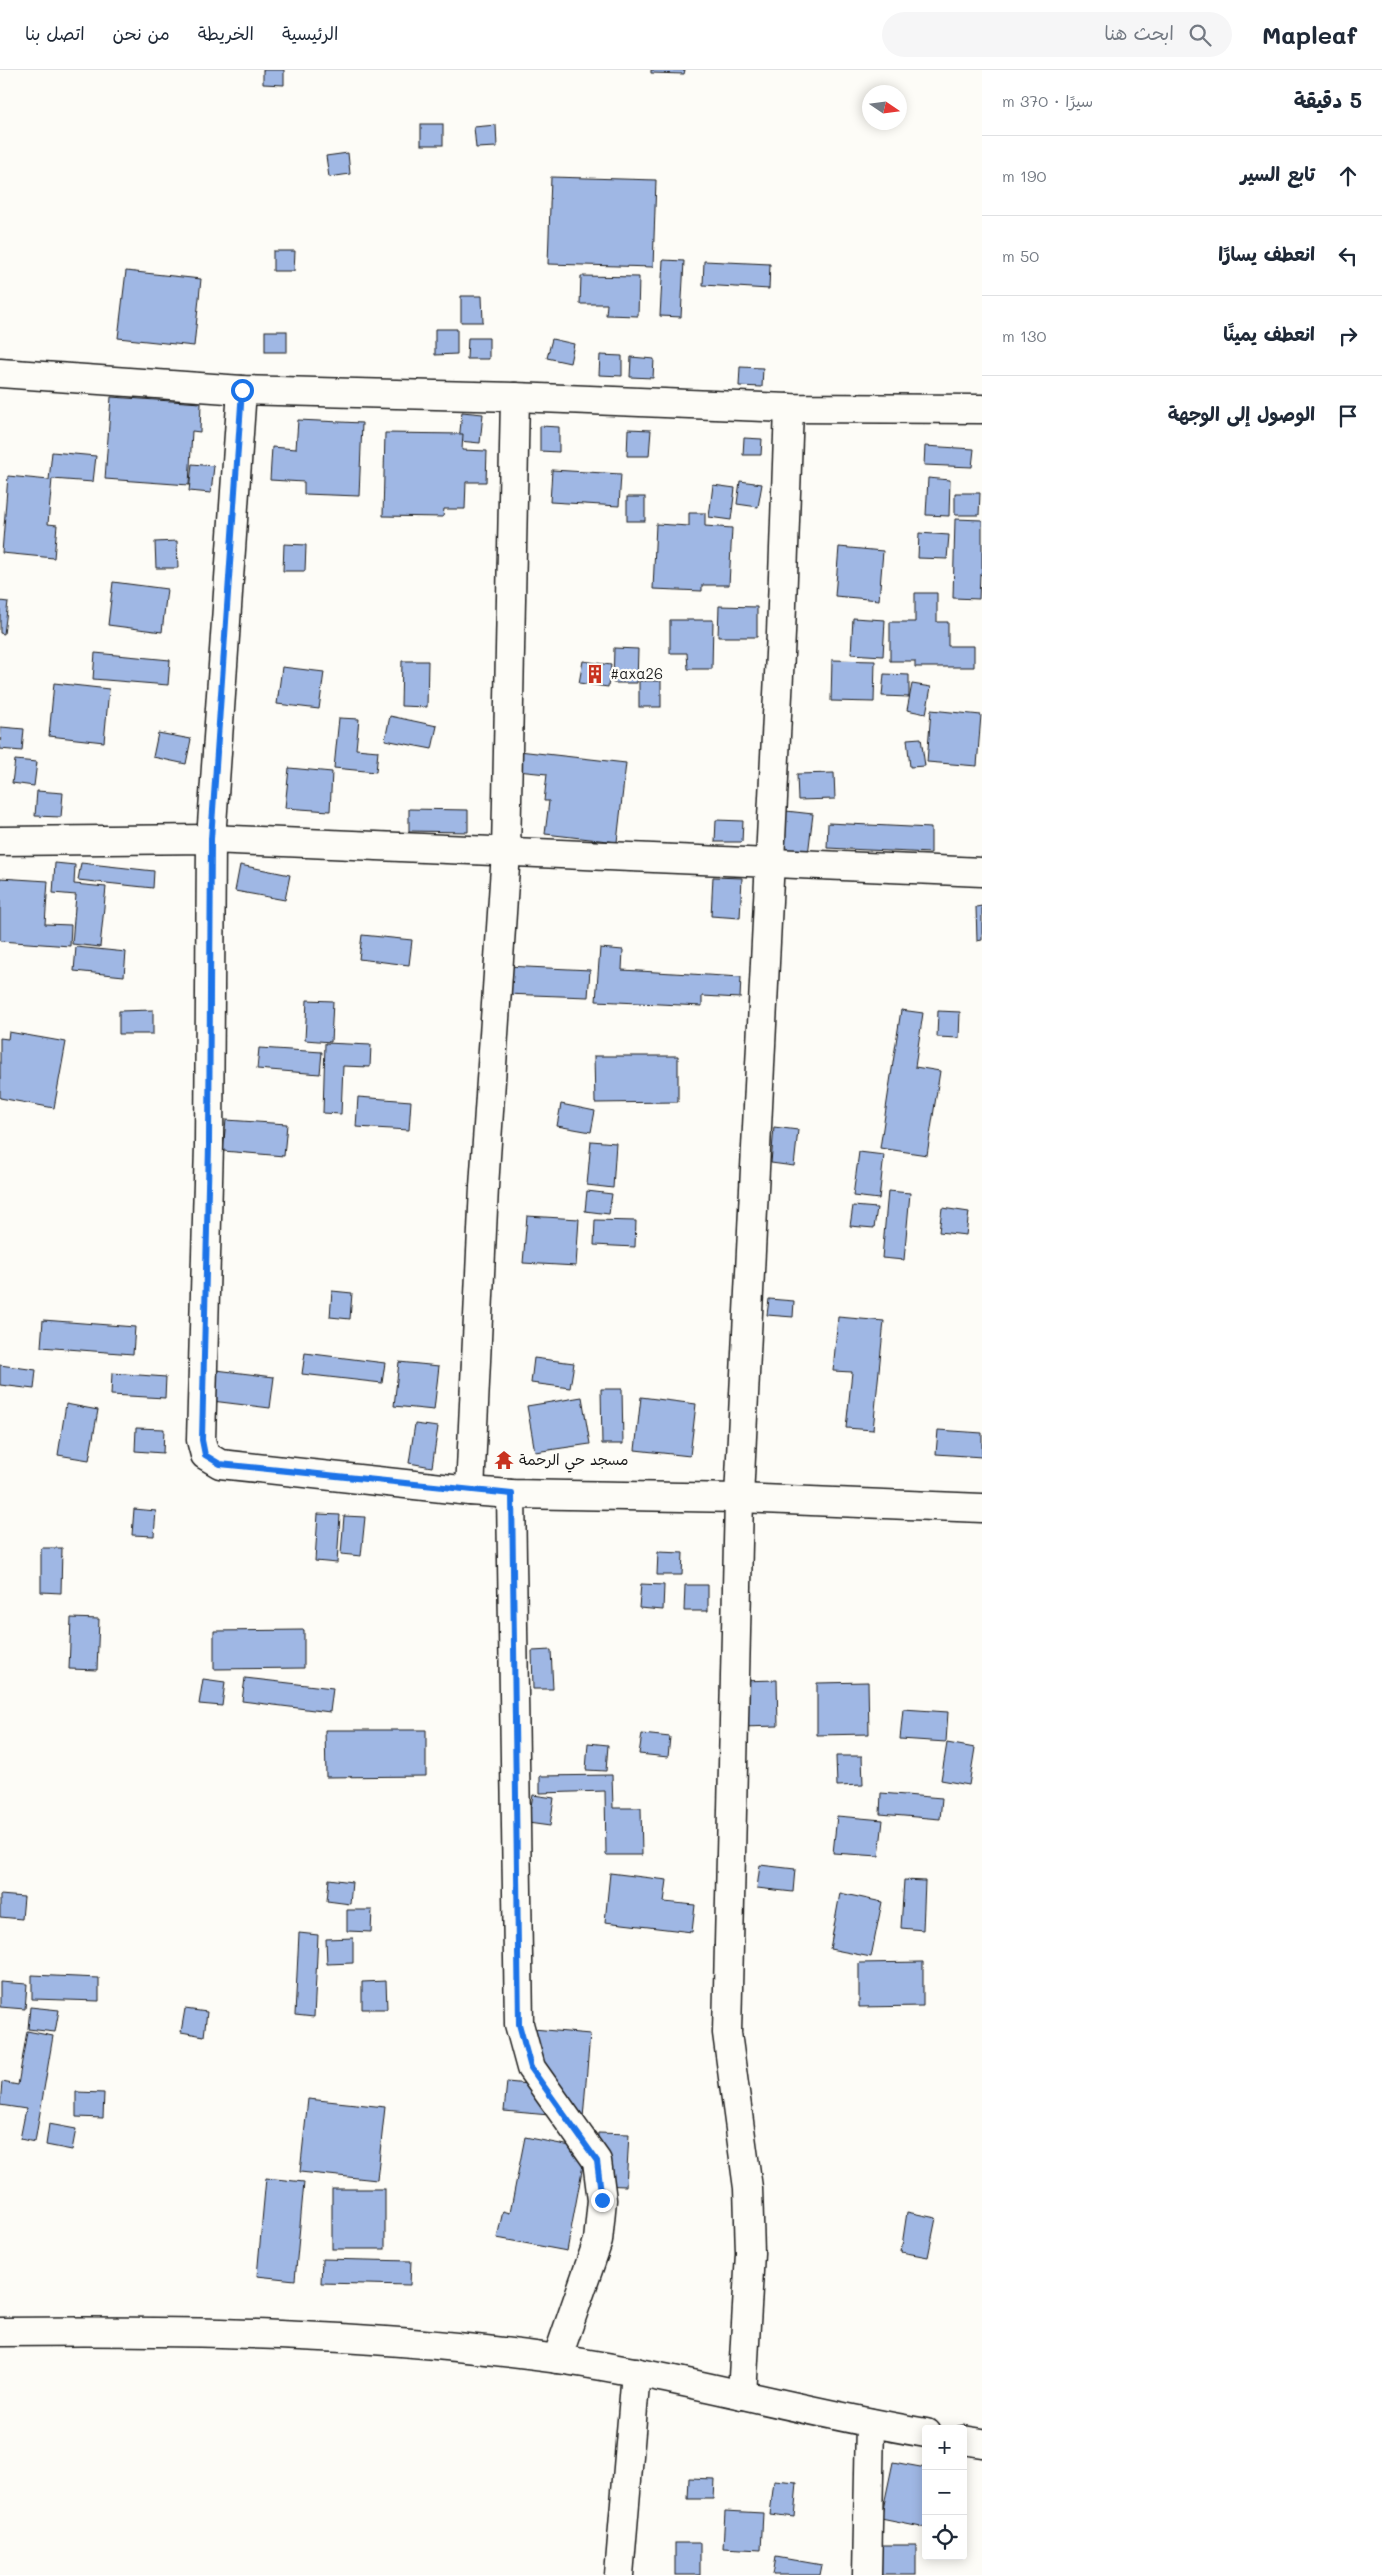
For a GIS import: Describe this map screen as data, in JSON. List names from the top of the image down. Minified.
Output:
{"places":{"building":["#axa26"],"temple":["مسجد حي الرحمة"]},"north":"right","page":{"header":"Mapleaf","search":"ابحث هنا","nav":["الرئيسية","الخريطة","من نحن","اتصل بنا"],"heading":["5 دقيقة","سيرًا · 370 m"],"list":[["تابع السير","190 m"],["انعطف يسارًا","50 m"],["انعطف يمينًا","130 m"],"الوصول إلى الوجهة"],"map_buttons":["+","−"]}}
